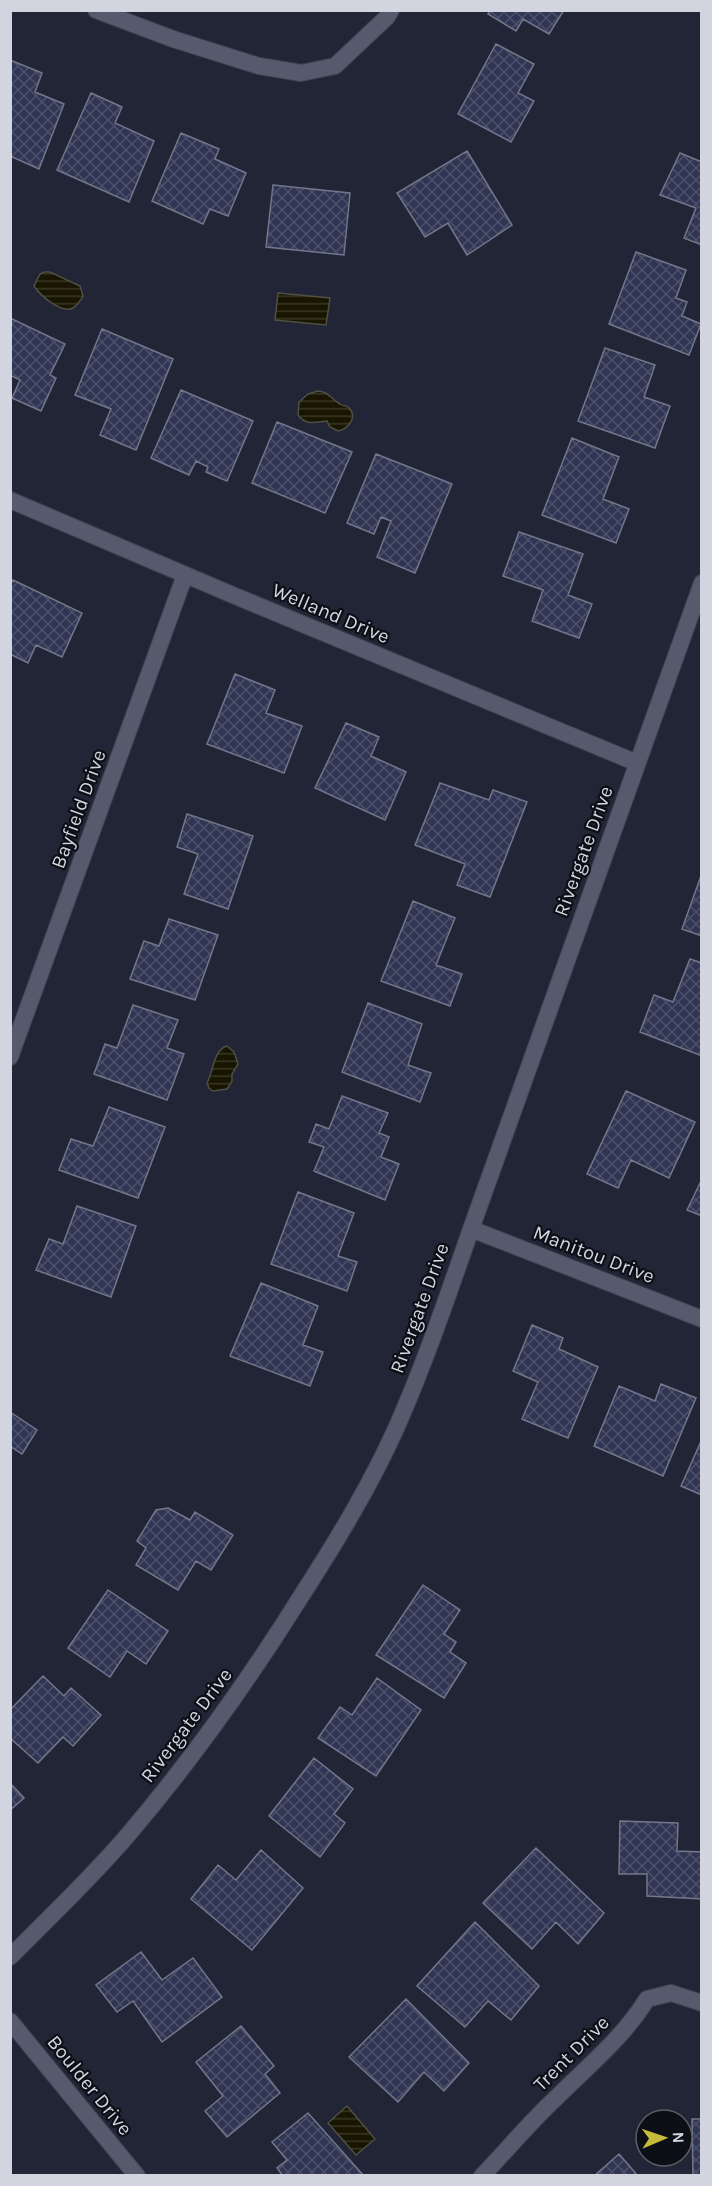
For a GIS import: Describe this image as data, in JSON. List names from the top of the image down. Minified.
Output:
{"streets":{"street":["Welland Drive","Bayfield Drive","Rivergate Drive","Manitou Drive","Trent Drive","Boulder Drive"]},"crossings":[["Welland Drive","Bayfield Drive"],["Welland Drive","Rivergate Drive"],["Rivergate Drive","Manitou Drive"]],"north":"right"}
